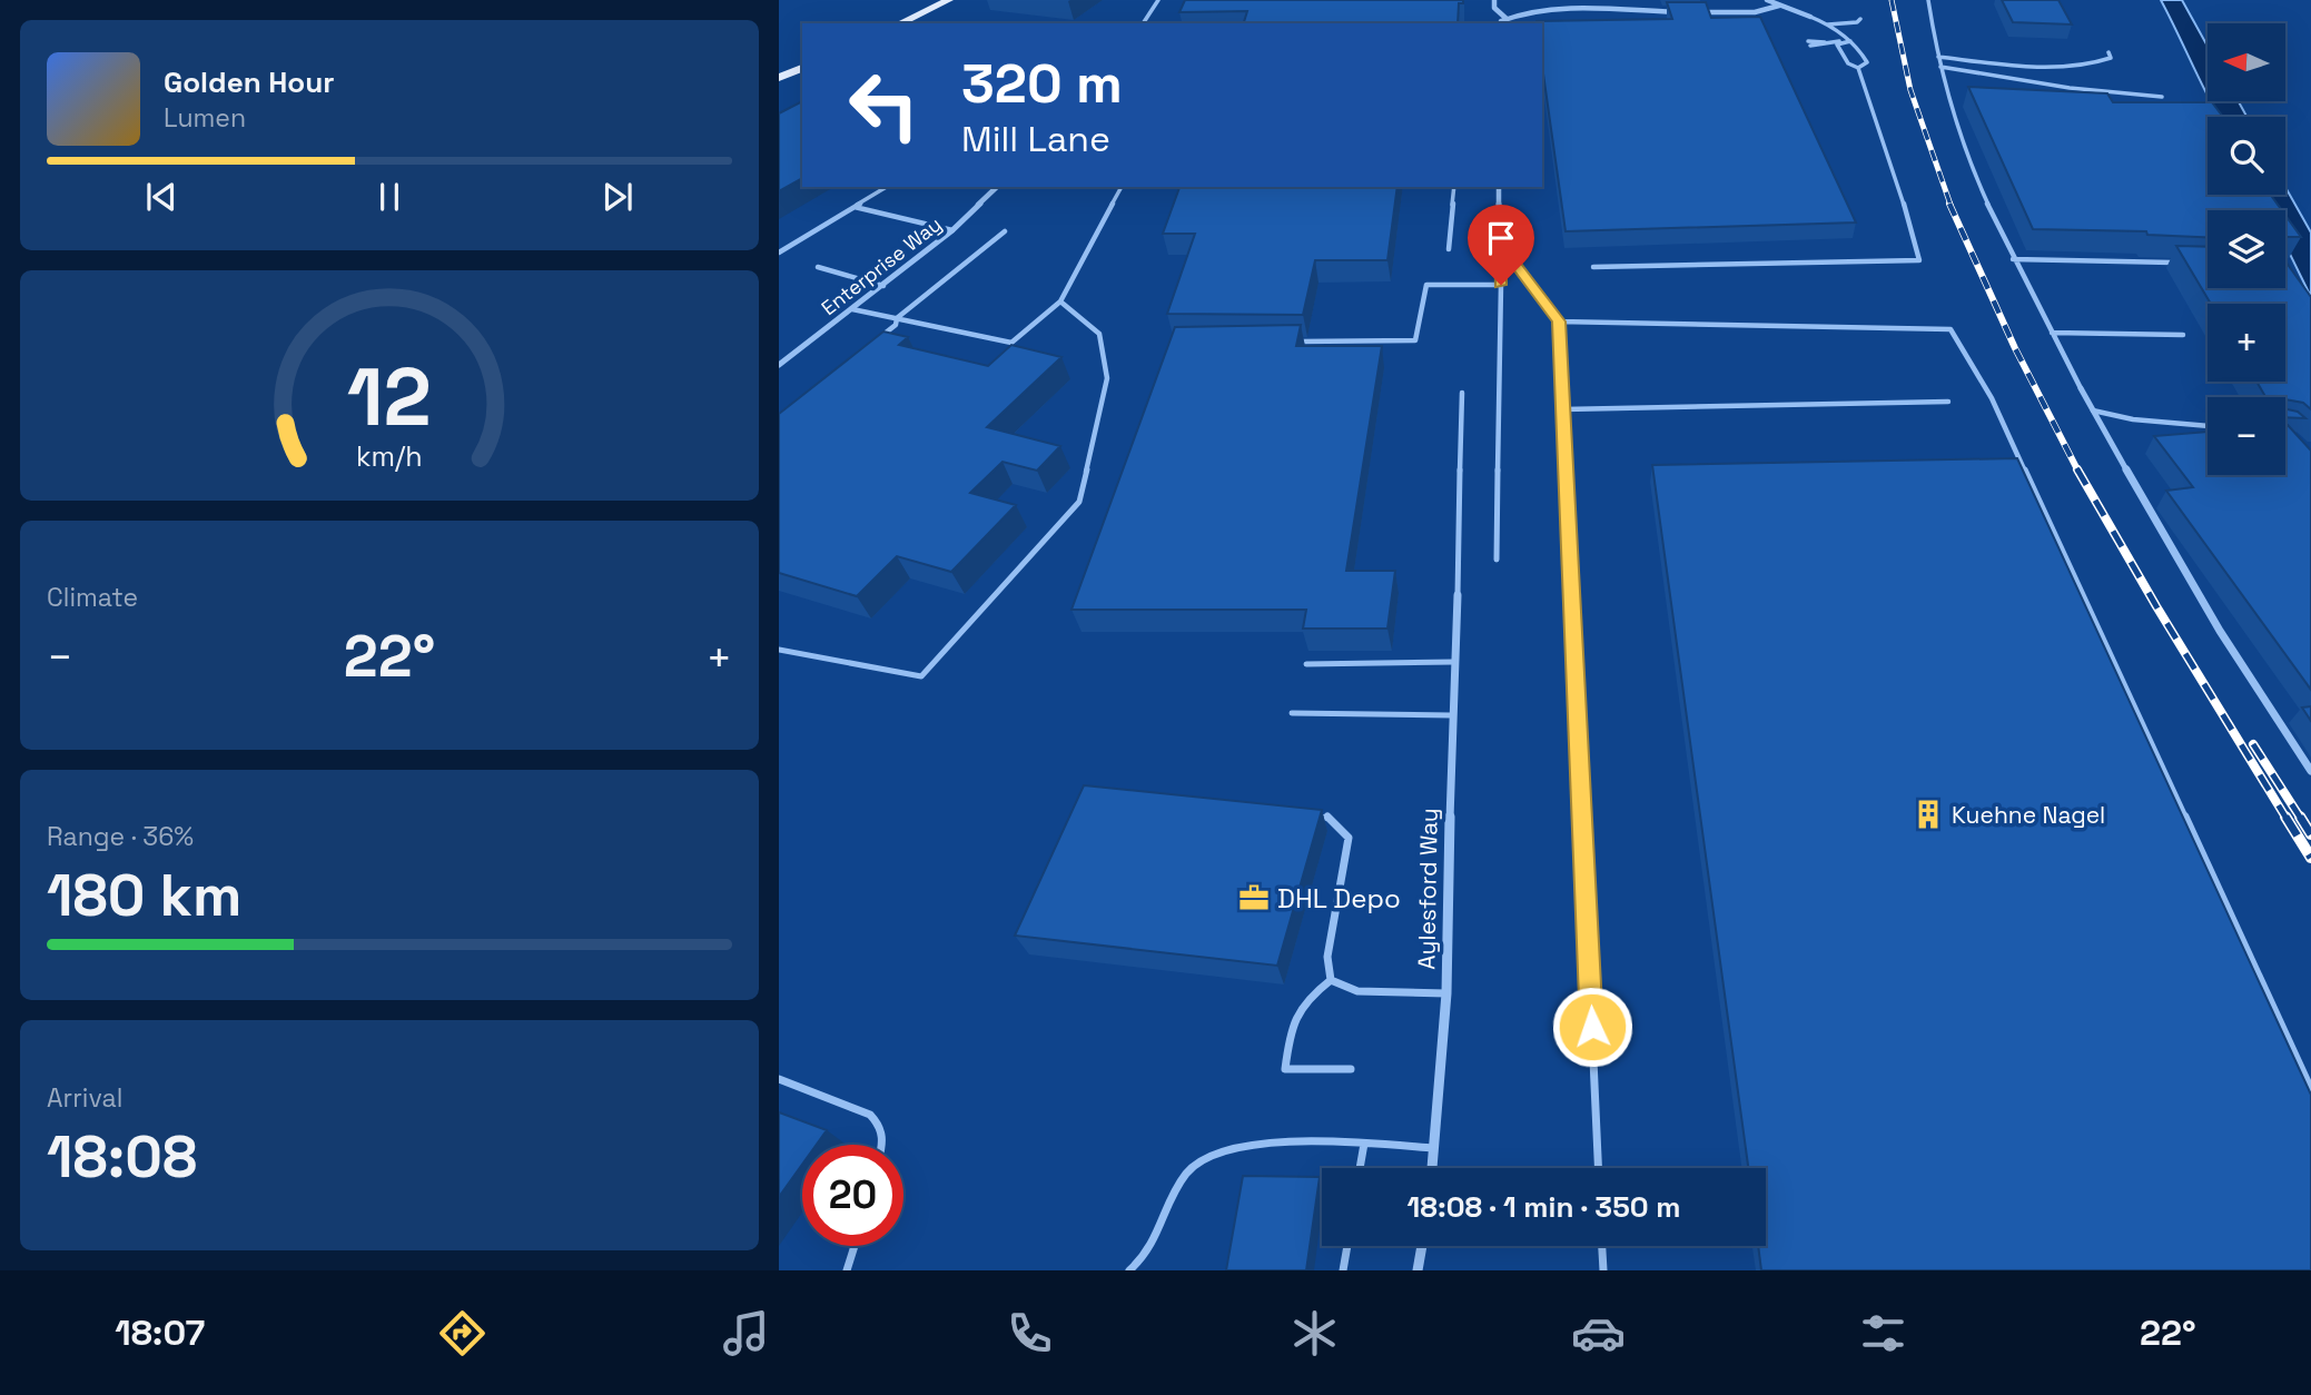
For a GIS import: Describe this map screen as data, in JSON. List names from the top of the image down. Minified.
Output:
{"streets":{"street":["Enterprise Way","Aylesford Way"]},"places":{"building":["Kuehne Nagel"],"office":["DHL Depo"]},"north":"left","page":{"map_buttons":["+","−"],"turn":["320 m","Mill Lane"],"song":["Golden Hour","Lumen"],"tile":["Climate",["Range · 36%","180 km"],["Arrival","18:08"]],"heat":["−","22°","+"],"limit":"20","trip":"18:08 · 1 min · 350 m","tabs":["18:07","22°"],"gauge":["12","km/h"]}}
